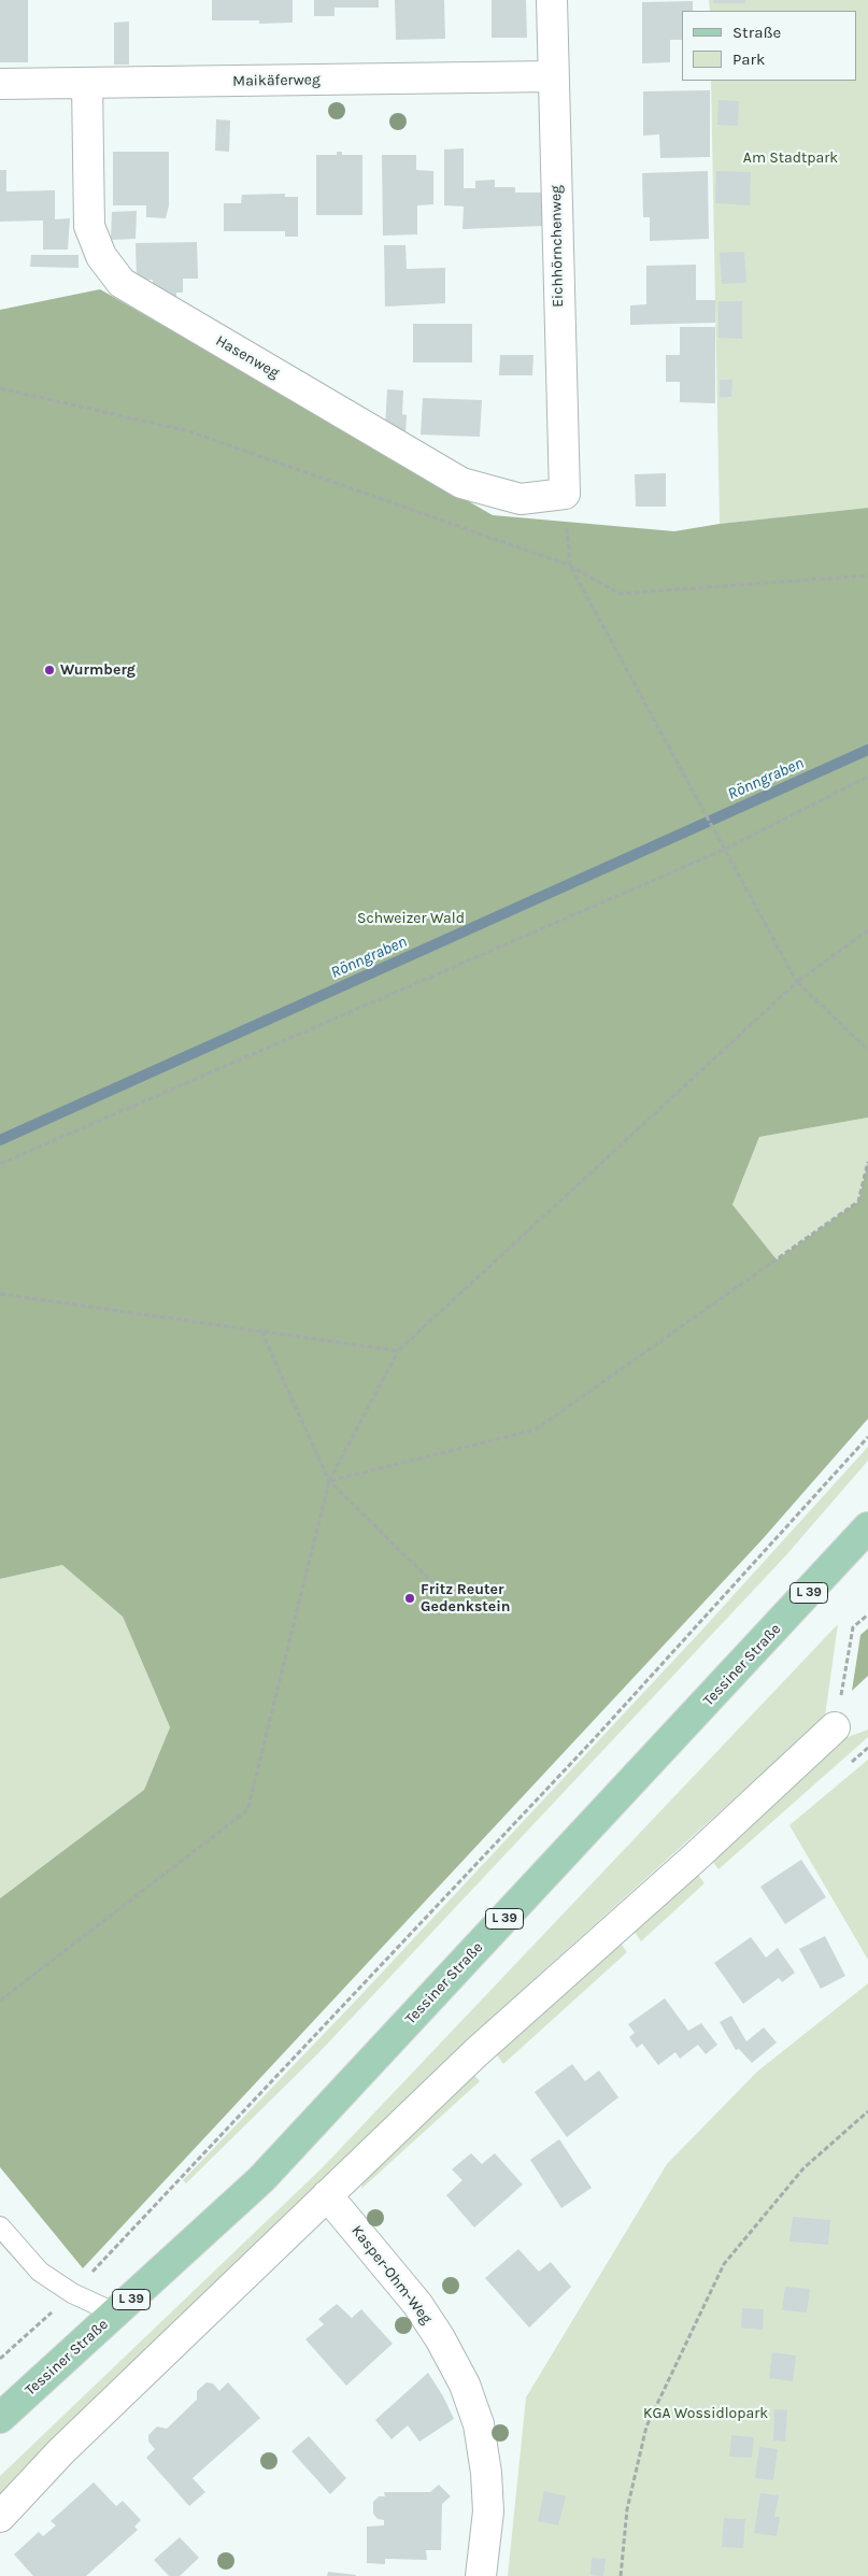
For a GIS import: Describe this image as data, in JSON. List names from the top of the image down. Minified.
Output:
{"streets":{"main road":["L 39","Tessiner Straße"],"street":["Maikäferweg","Eichhörnchenweg","Hasenweg","Kasper-Ohm-Weg"]},"crossings":[["Maikäferweg","Eichhörnchenweg"],["Maikäferweg","Hasenweg"],["Eichhörnchenweg","Hasenweg"]],"water":["Rönngraben"],"parks":["Am Stadtpark","Schweizer Wald","KGA Wossidlopark"],"places":["Wurmberg","Fritz Reuter Gedenkstein"],"legend":["Straße","Park"]}
